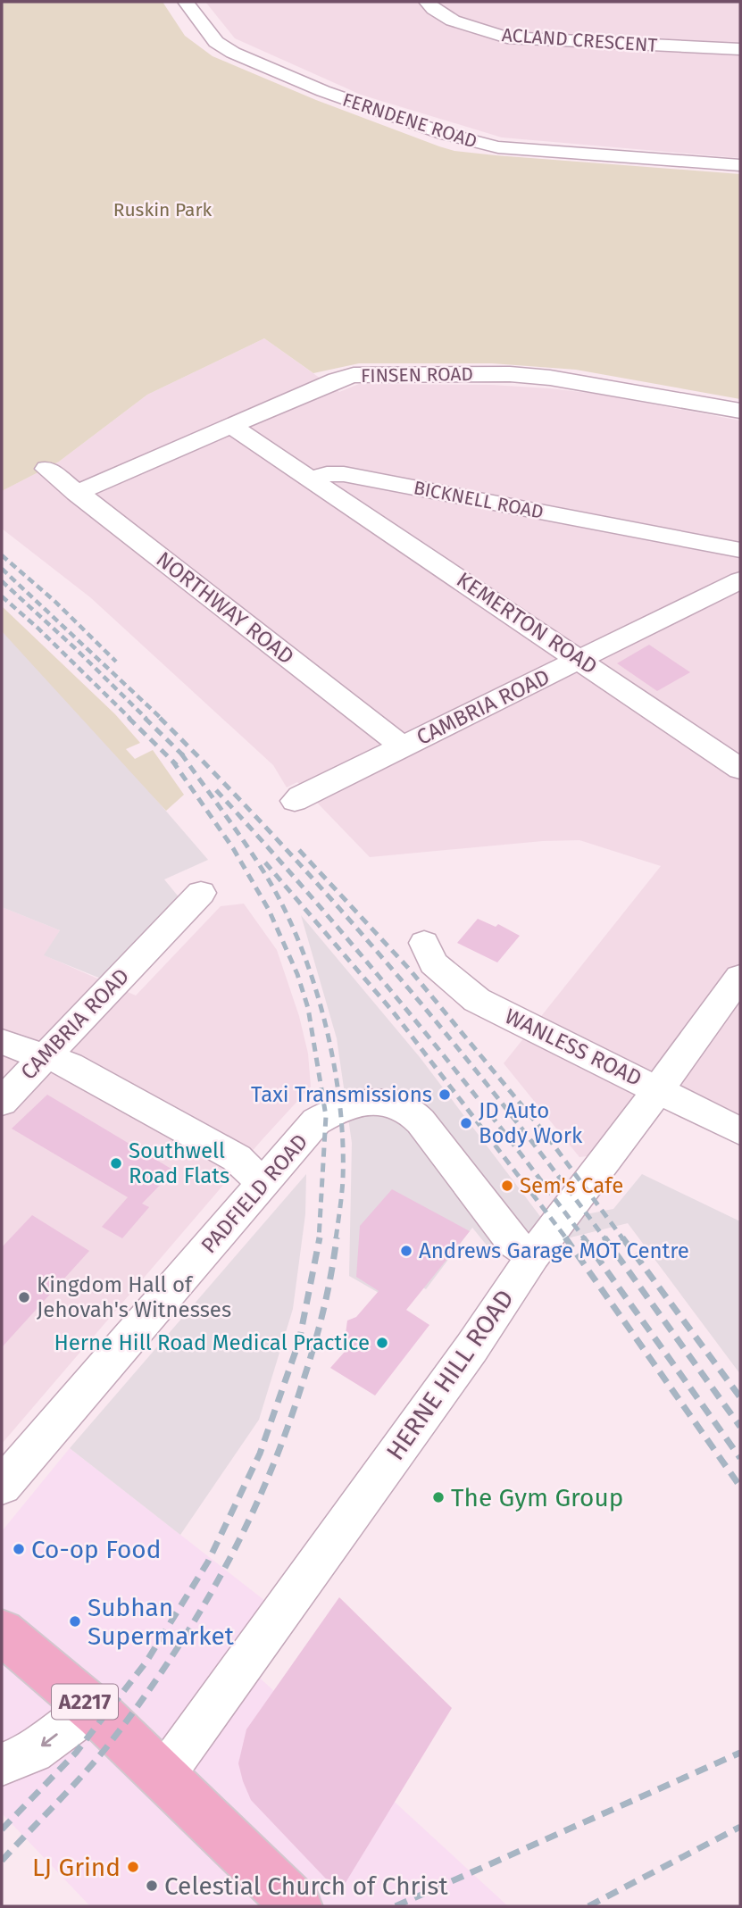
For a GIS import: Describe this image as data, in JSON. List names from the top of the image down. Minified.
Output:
{"streets":{"main road":["A2217"],"street":["ACLAND CRESCENT","FERNDENE ROAD","FINSEN ROAD","BICKNELL ROAD","NORTHWAY ROAD","KEMERTON ROAD","CAMBRIA ROAD","WANLESS ROAD","PADFIELD ROAD","HERNE HILL ROAD"]},"crossings":[["FINSEN ROAD","NORTHWAY ROAD"],["BICKNELL ROAD","KEMERTON ROAD"],["NORTHWAY ROAD","CAMBRIA ROAD"],["KEMERTON ROAD","CAMBRIA ROAD"],["WANLESS ROAD","HERNE HILL ROAD"],["PADFIELD ROAD","HERNE HILL ROAD"],["HERNE HILL ROAD","A2217"]],"parks":["Ruskin Park"],"places":["Taxi Transmissions","JD Auto Body Work","Southwell Road Flats","Sem's Cafe","Andrews Garage MOT Centre","Kingdom Hall of Jehovah's Witnesses","Herne Hill Road Medical Practice","The Gym Group","Co-op Food","Subhan Supermarket","LJ Grind","Celestial Church of Christ"]}
